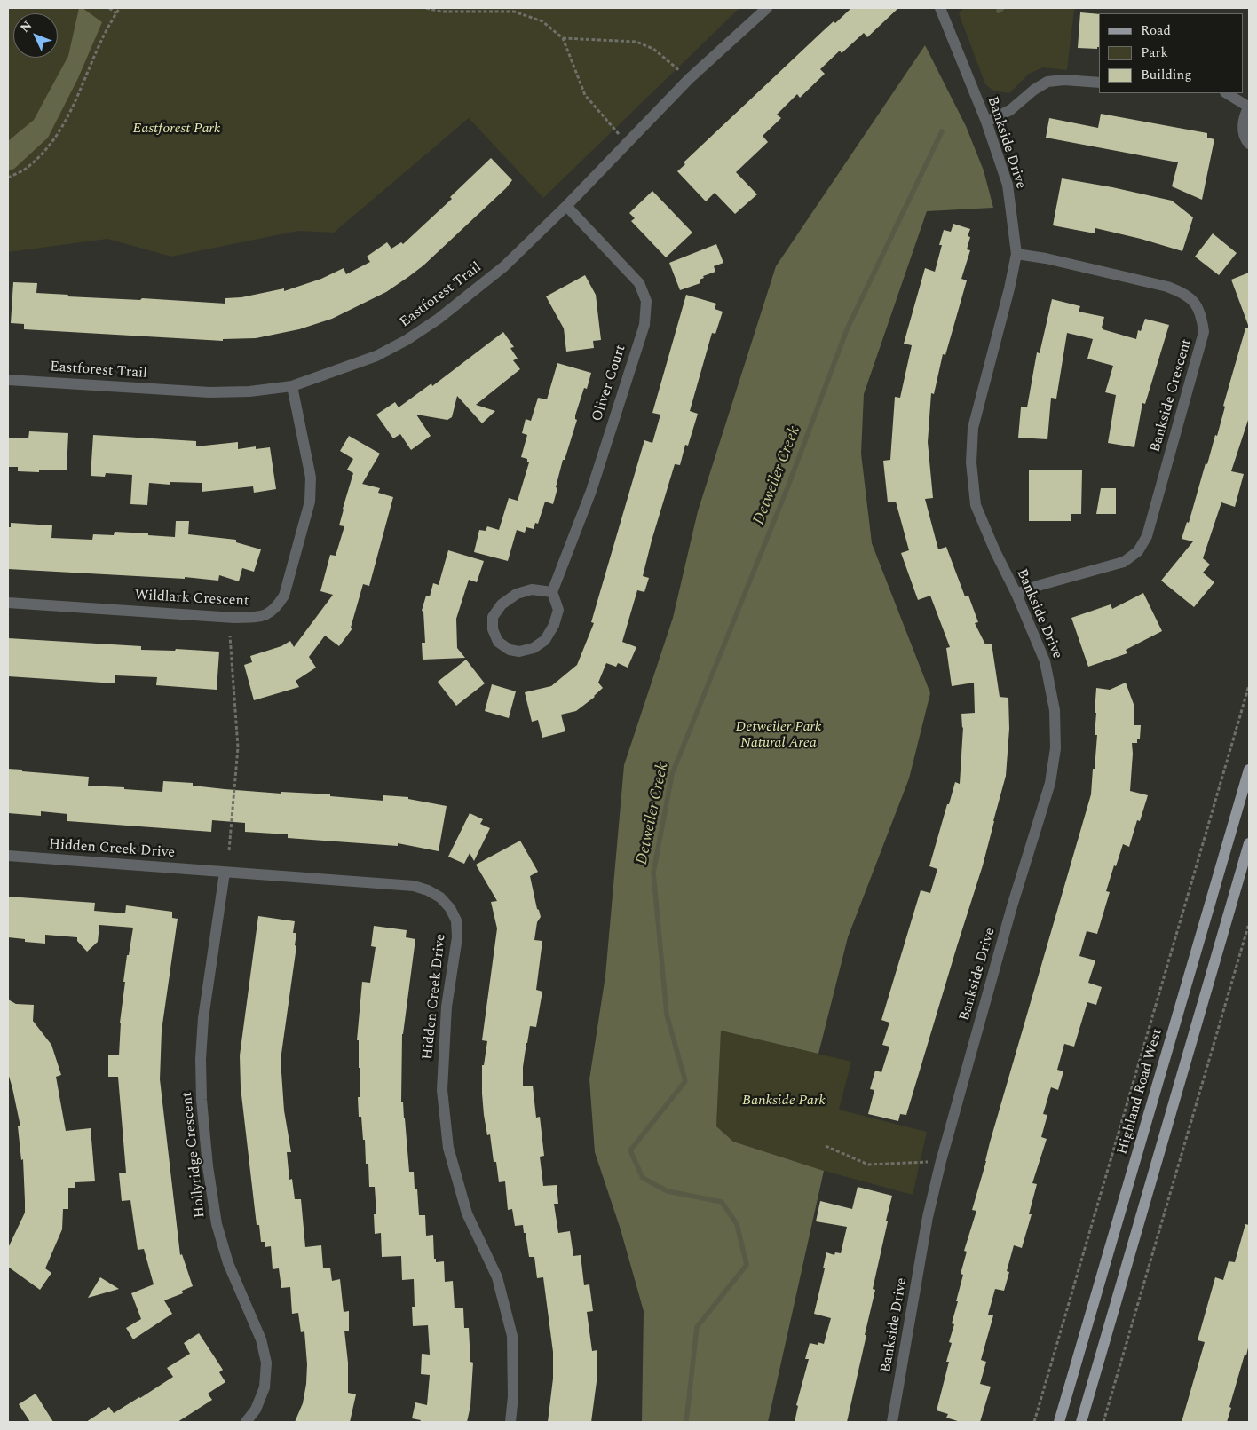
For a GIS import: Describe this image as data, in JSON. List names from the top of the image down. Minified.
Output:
{"streets":{"main road":["Highland Road West"],"street":["Bankside Drive","Eastforest Trail","Oliver Court","Bankside Crescent","Wildlark Crescent","Hidden Creek Drive","Hollyridge Crescent"]},"crossings":[["Bankside Drive","Bankside Crescent"],["Eastforest Trail","Oliver Court"],["Eastforest Trail","Wildlark Crescent"],["Hidden Creek Drive","Hollyridge Crescent"]],"water":["Detweiler Creek"],"parks":["Eastforest Park","Detweiler Park Natural Area","Bankside Park"],"legend":["Road","Park","Building"],"north":"top left"}
